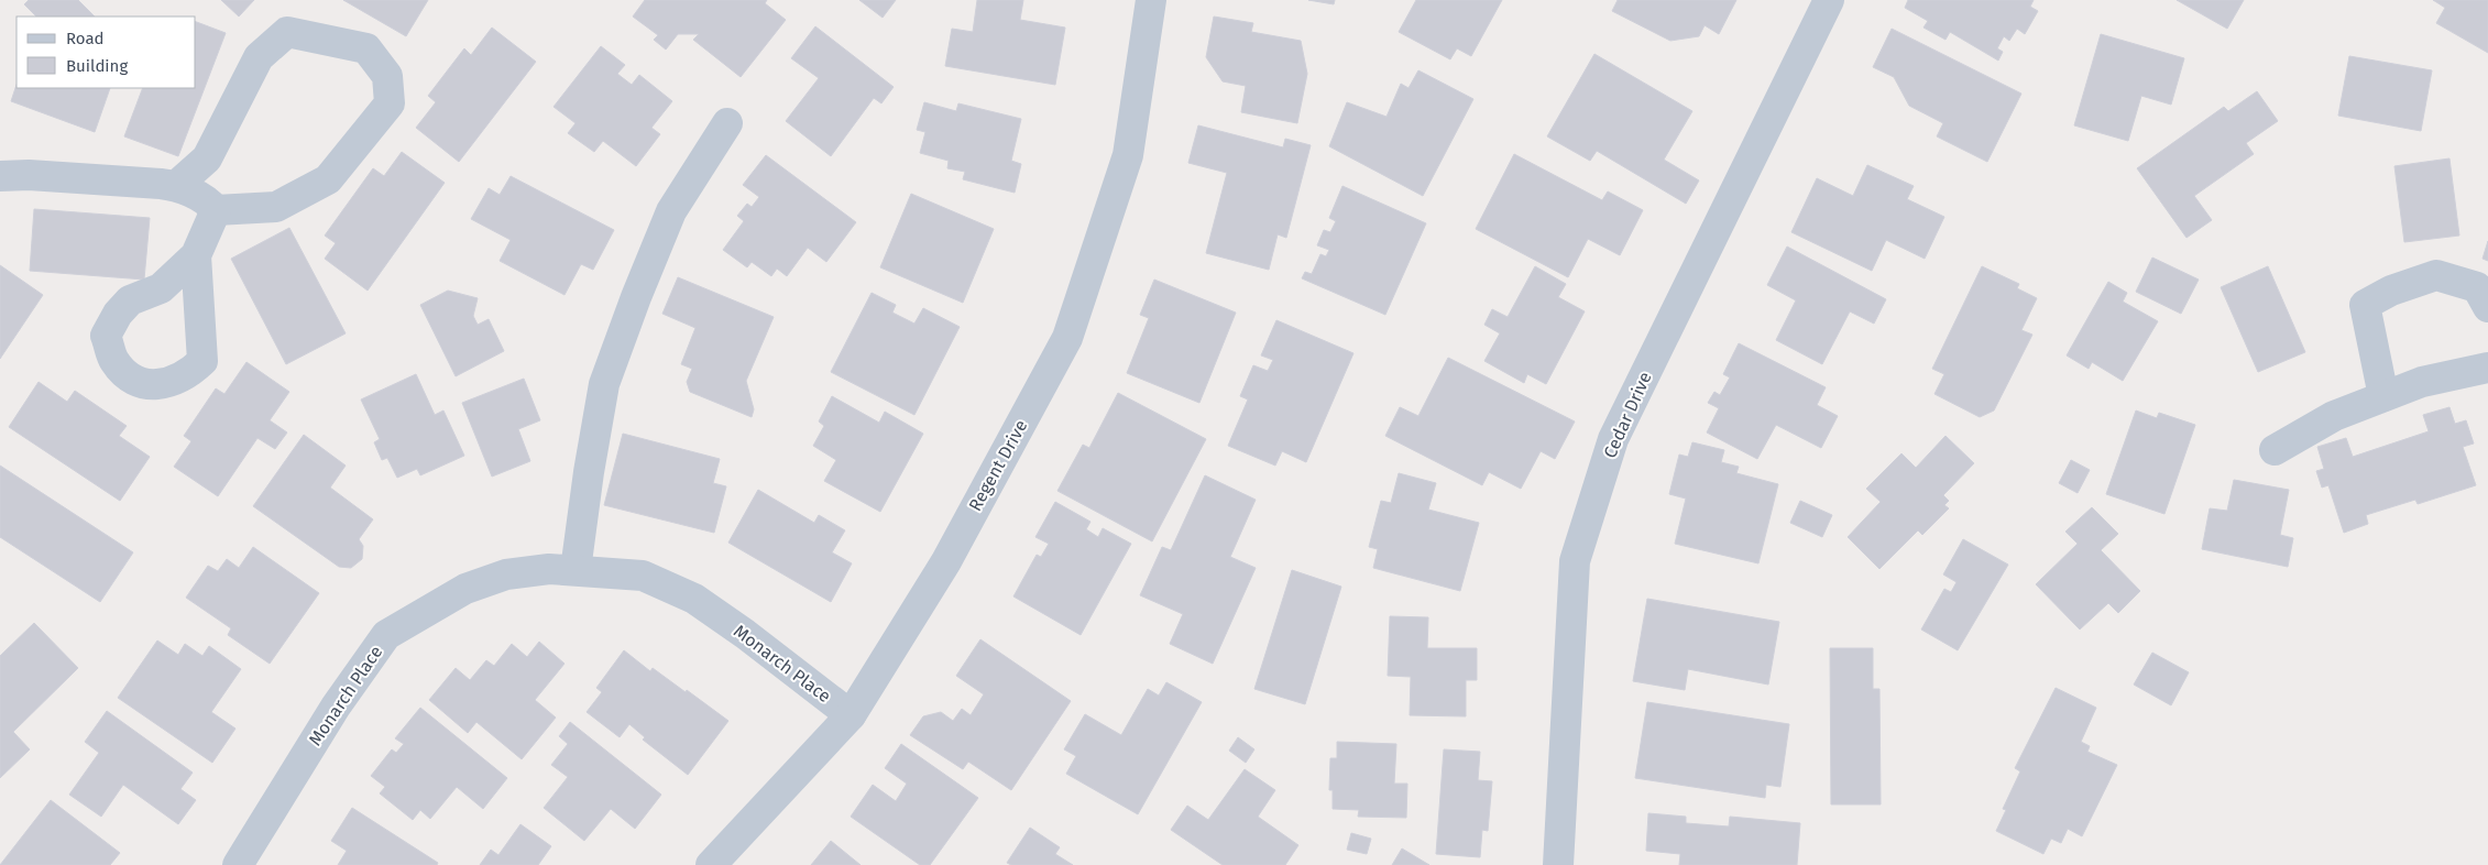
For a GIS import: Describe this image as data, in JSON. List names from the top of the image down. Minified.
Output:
{"streets":{"street":["Cedar Drive","Regent Drive","Monarch Place"]},"crossings":[["Regent Drive","Monarch Place"]],"legend":["Road","Building"]}
